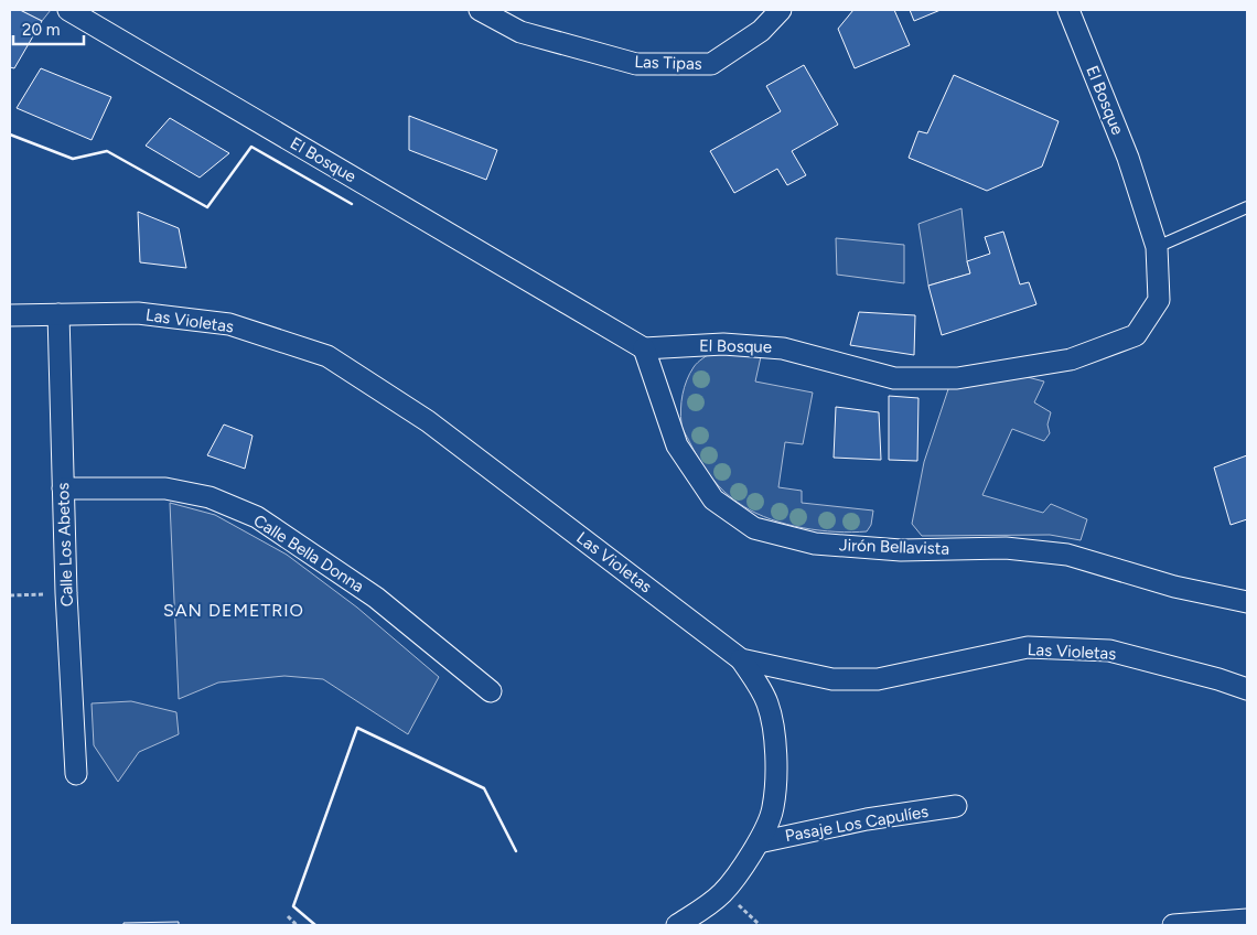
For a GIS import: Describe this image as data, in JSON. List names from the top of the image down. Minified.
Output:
{"streets":{"street":["Las Tipas","El Bosque","Las Violetas","Calle Los Abetos","Jirón Bellavista","Calle Bella Donna","Pasaje Los Capulíes"]},"crossings":[["El Bosque","Jirón Bellavista"],["Las Violetas","Calle Los Abetos"],["Calle Los Abetos","Calle Bella Donna"]],"districts":["SAN DEMETRIO"],"scale_bar":"20 m"}
